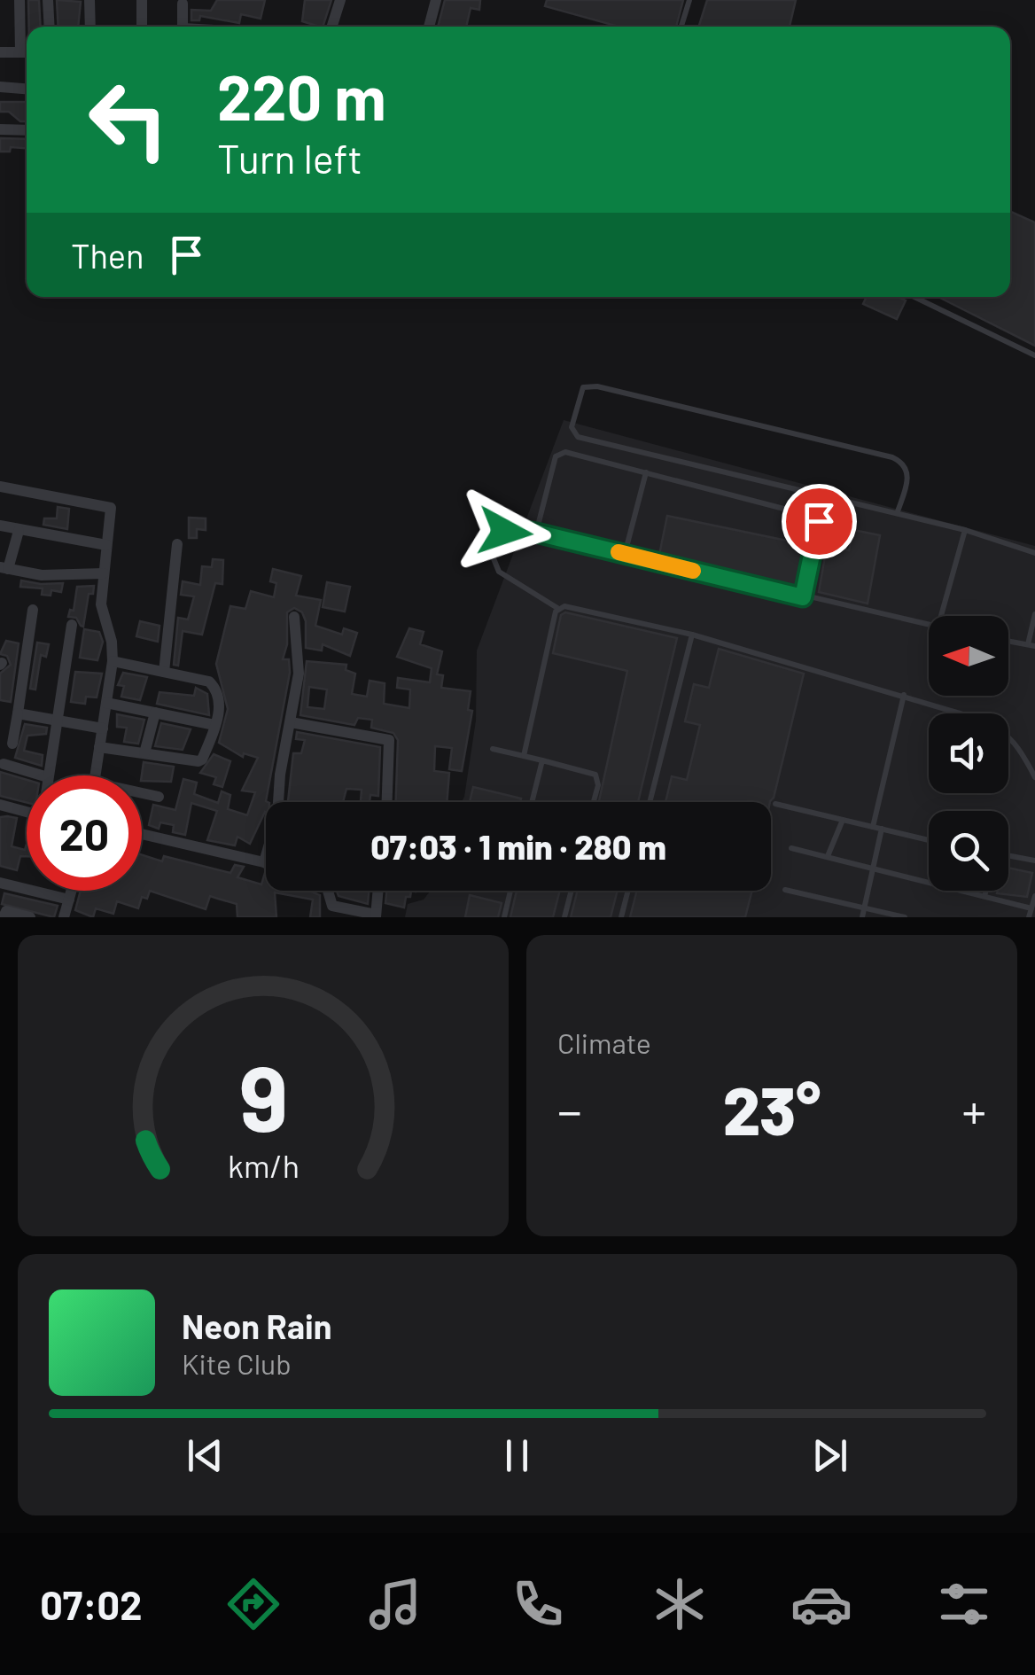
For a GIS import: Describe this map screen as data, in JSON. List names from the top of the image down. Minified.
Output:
{"north":"left","page":{"turn":["220 m","Turn left"],"then":"Then","limit":"20","trip":"07:03 · 1 min · 280 m","tile":"Climate","heat":["−","23°","+"],"song":["Neon Rain","Kite Club"],"tabs":"07:02","gauge":["9","km/h"]}}
